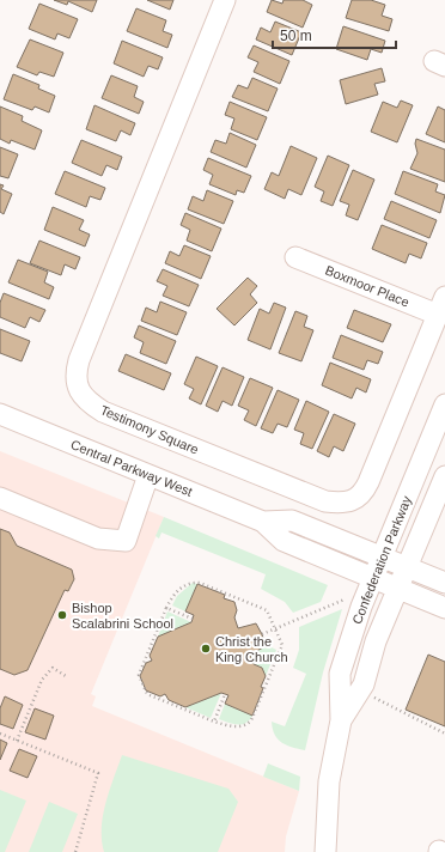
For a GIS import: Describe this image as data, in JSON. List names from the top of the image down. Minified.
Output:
{"streets":{"street":["Boxmoor Place","Testimony Square","Central Parkway West","Confederation Parkway"]},"crossings":[["Boxmoor Place","Testimony Square"],["Central Parkway West","Confederation Parkway"]],"places":["Bishop Scalabrini School","Christ the King Church"],"scale_bar":"50 m"}
